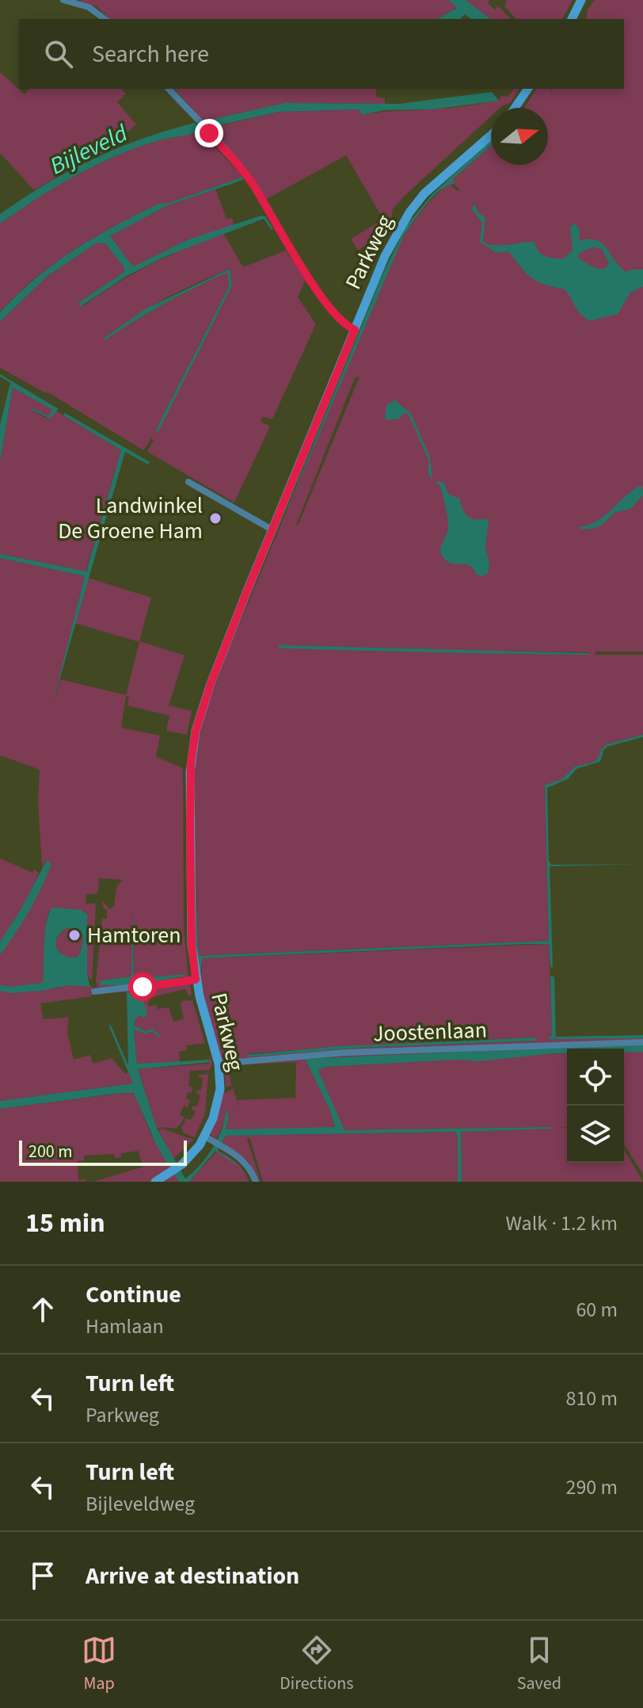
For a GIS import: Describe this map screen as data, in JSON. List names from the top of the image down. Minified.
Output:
{"streets":{"street":["Parkweg","Joostenlaan"]},"crossings":[["Parkweg","Joostenlaan"]],"water":["Bijleveld"],"places":["Landwinkel De Groene Ham","Hamtoren"],"scale_bar":"200 m","north":"right","page":{"search":"Search here","scale":"200 m","heading":["15 min","Walk · 1.2 km"],"list":[["Continue","Hamlaan","60 m"],["Turn left","Parkweg","810 m"],["Turn left","Bijleveldweg","290 m"],"Arrive at destination"],"nav":["Map","Directions","Saved"]}}
